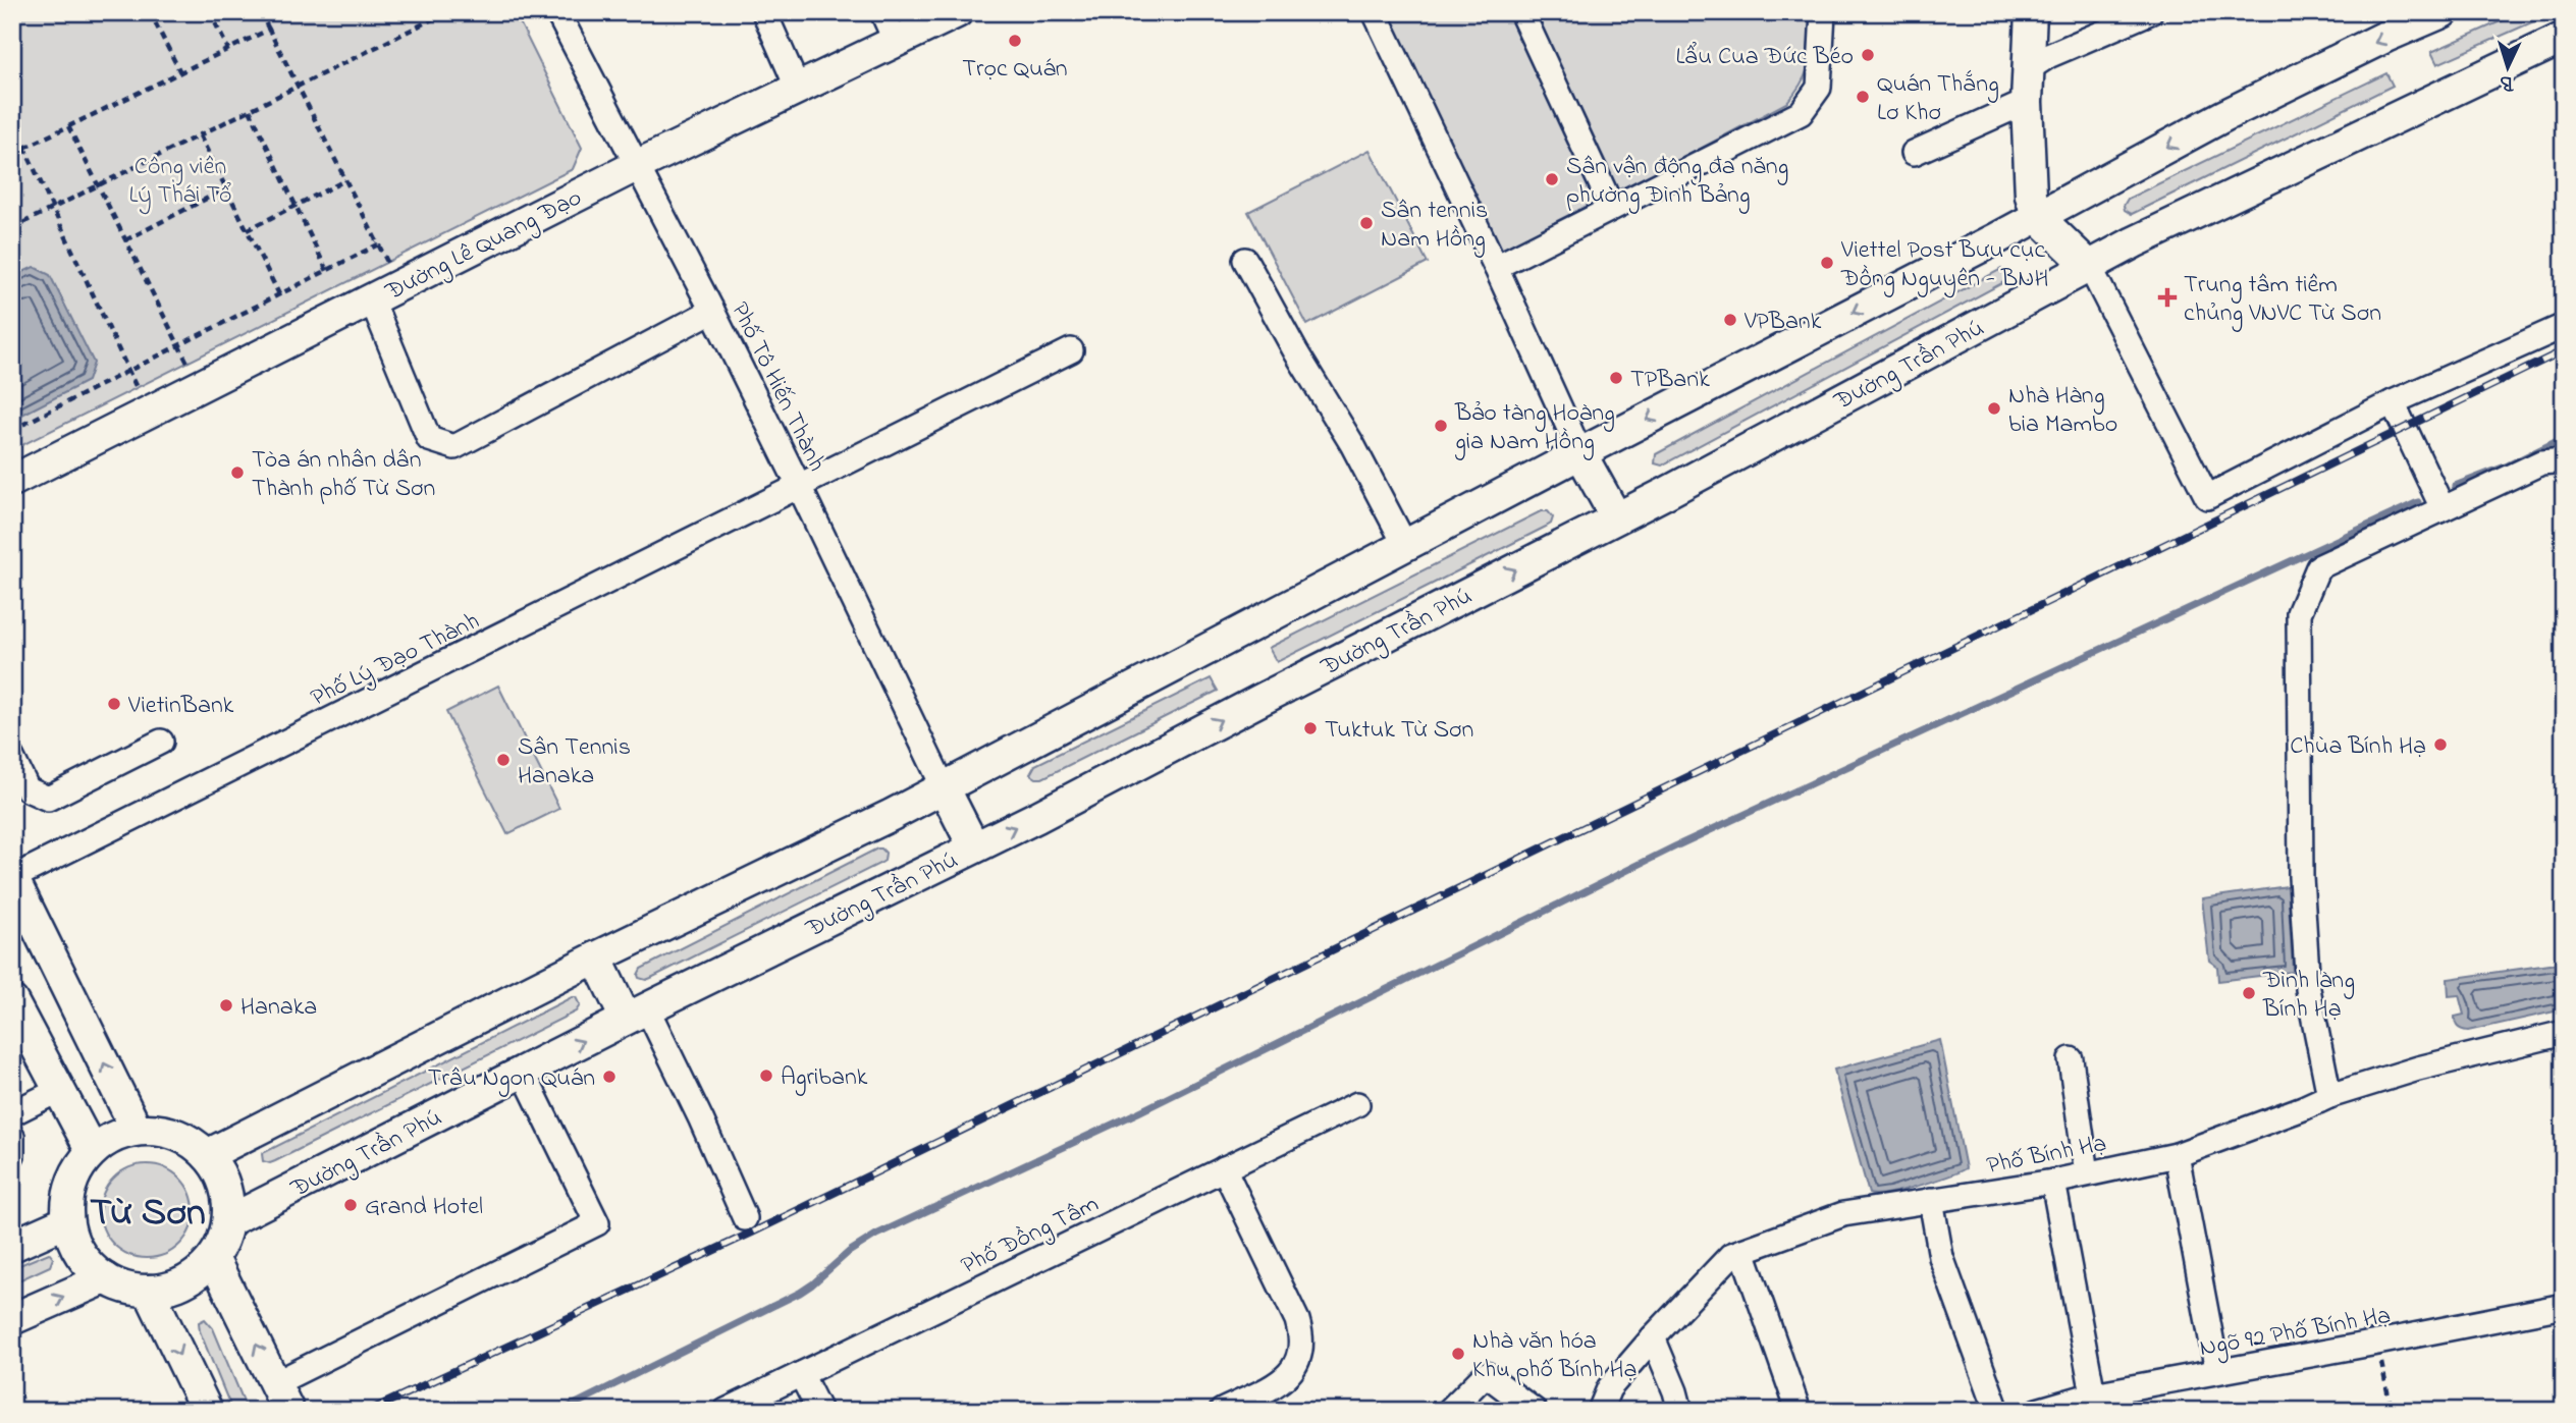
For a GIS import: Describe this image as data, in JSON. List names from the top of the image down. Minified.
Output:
{"streets":{"main road":["Đường Lê Quang Đạo","Đường Trần Phú"],"street":["Phố Tô Hiến Thành","Phố Lý Đạo Thành","Phố Bính Hạ","Phố Đồng Tâm","Ngõ 92 Phố Bính Hạ"]},"crossings":[["Đường Lê Quang Đạo","Phố Tô Hiến Thành"],["Phố Tô Hiến Thành","Phố Lý Đạo Thành"]],"districts":["Từ Sơn"],"parks":["Công viên Lý Thái Tổ"],"places":{"other":["Trọc Quán","Lẩu Cua Đức Béo","Quán Thắng Lơ Khơ","Sân vận động đa năng phường Đình Bảng","Sân tennis Nam Hồng","Viettel Post Bưu cục Đồng Nguyên - BNH","VPBank","TPBank","Nhà Hàng bia Mambo","Bảo tàng Hoàng gia Nam Hồng","Tòa án nhân dân Thành phố Từ Sơn","VietinBank","Tuktuk Từ Sơn","Chùa Bính Hạ","Sân Tennis Hanaka","Đình làng Bính Hạ","Hanaka","Agribank","Trâu Ngon Quán","Grand Hotel","Nhà văn hóa Khu phố Bính Hạ"],"health":["Trung tâm tiêm chủng VNVC Từ Sơn"]},"north":"bottom"}
